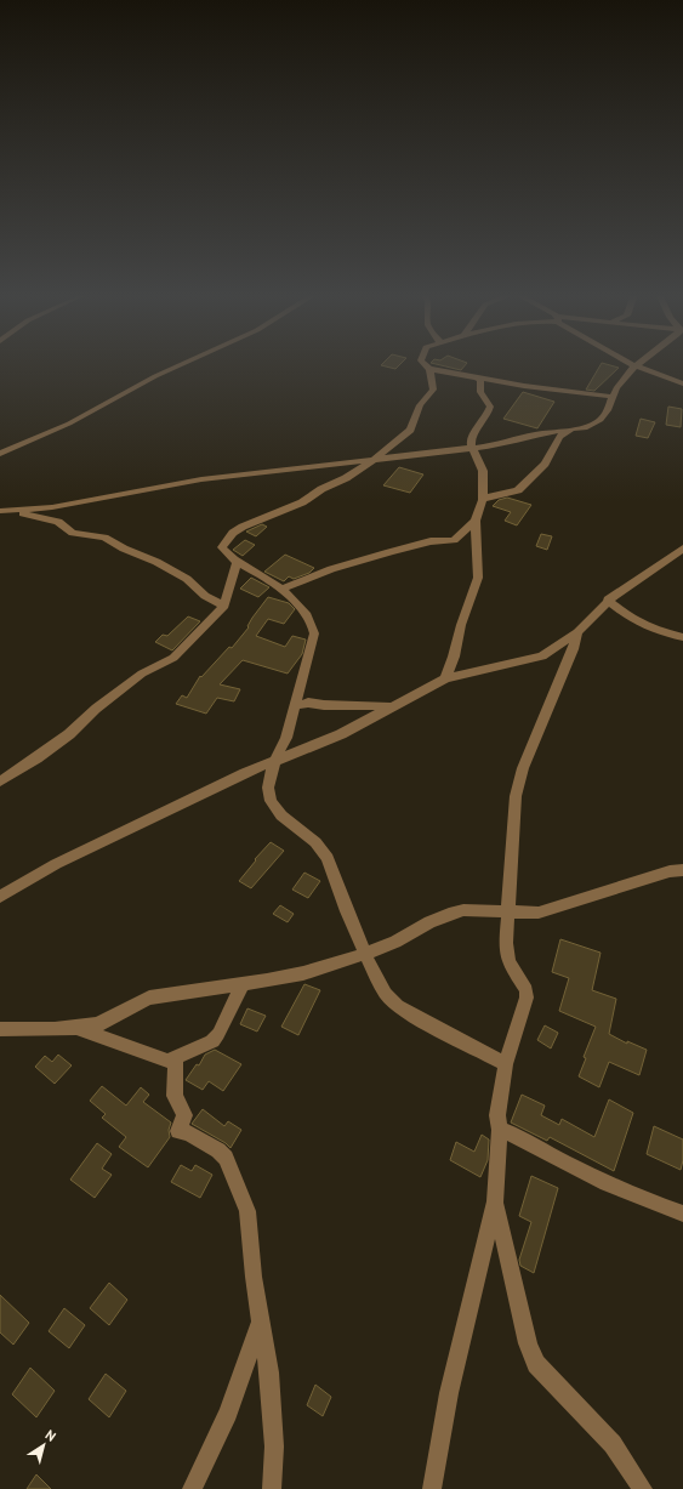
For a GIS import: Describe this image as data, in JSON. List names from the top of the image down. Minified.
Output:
{"north":"top right"}
